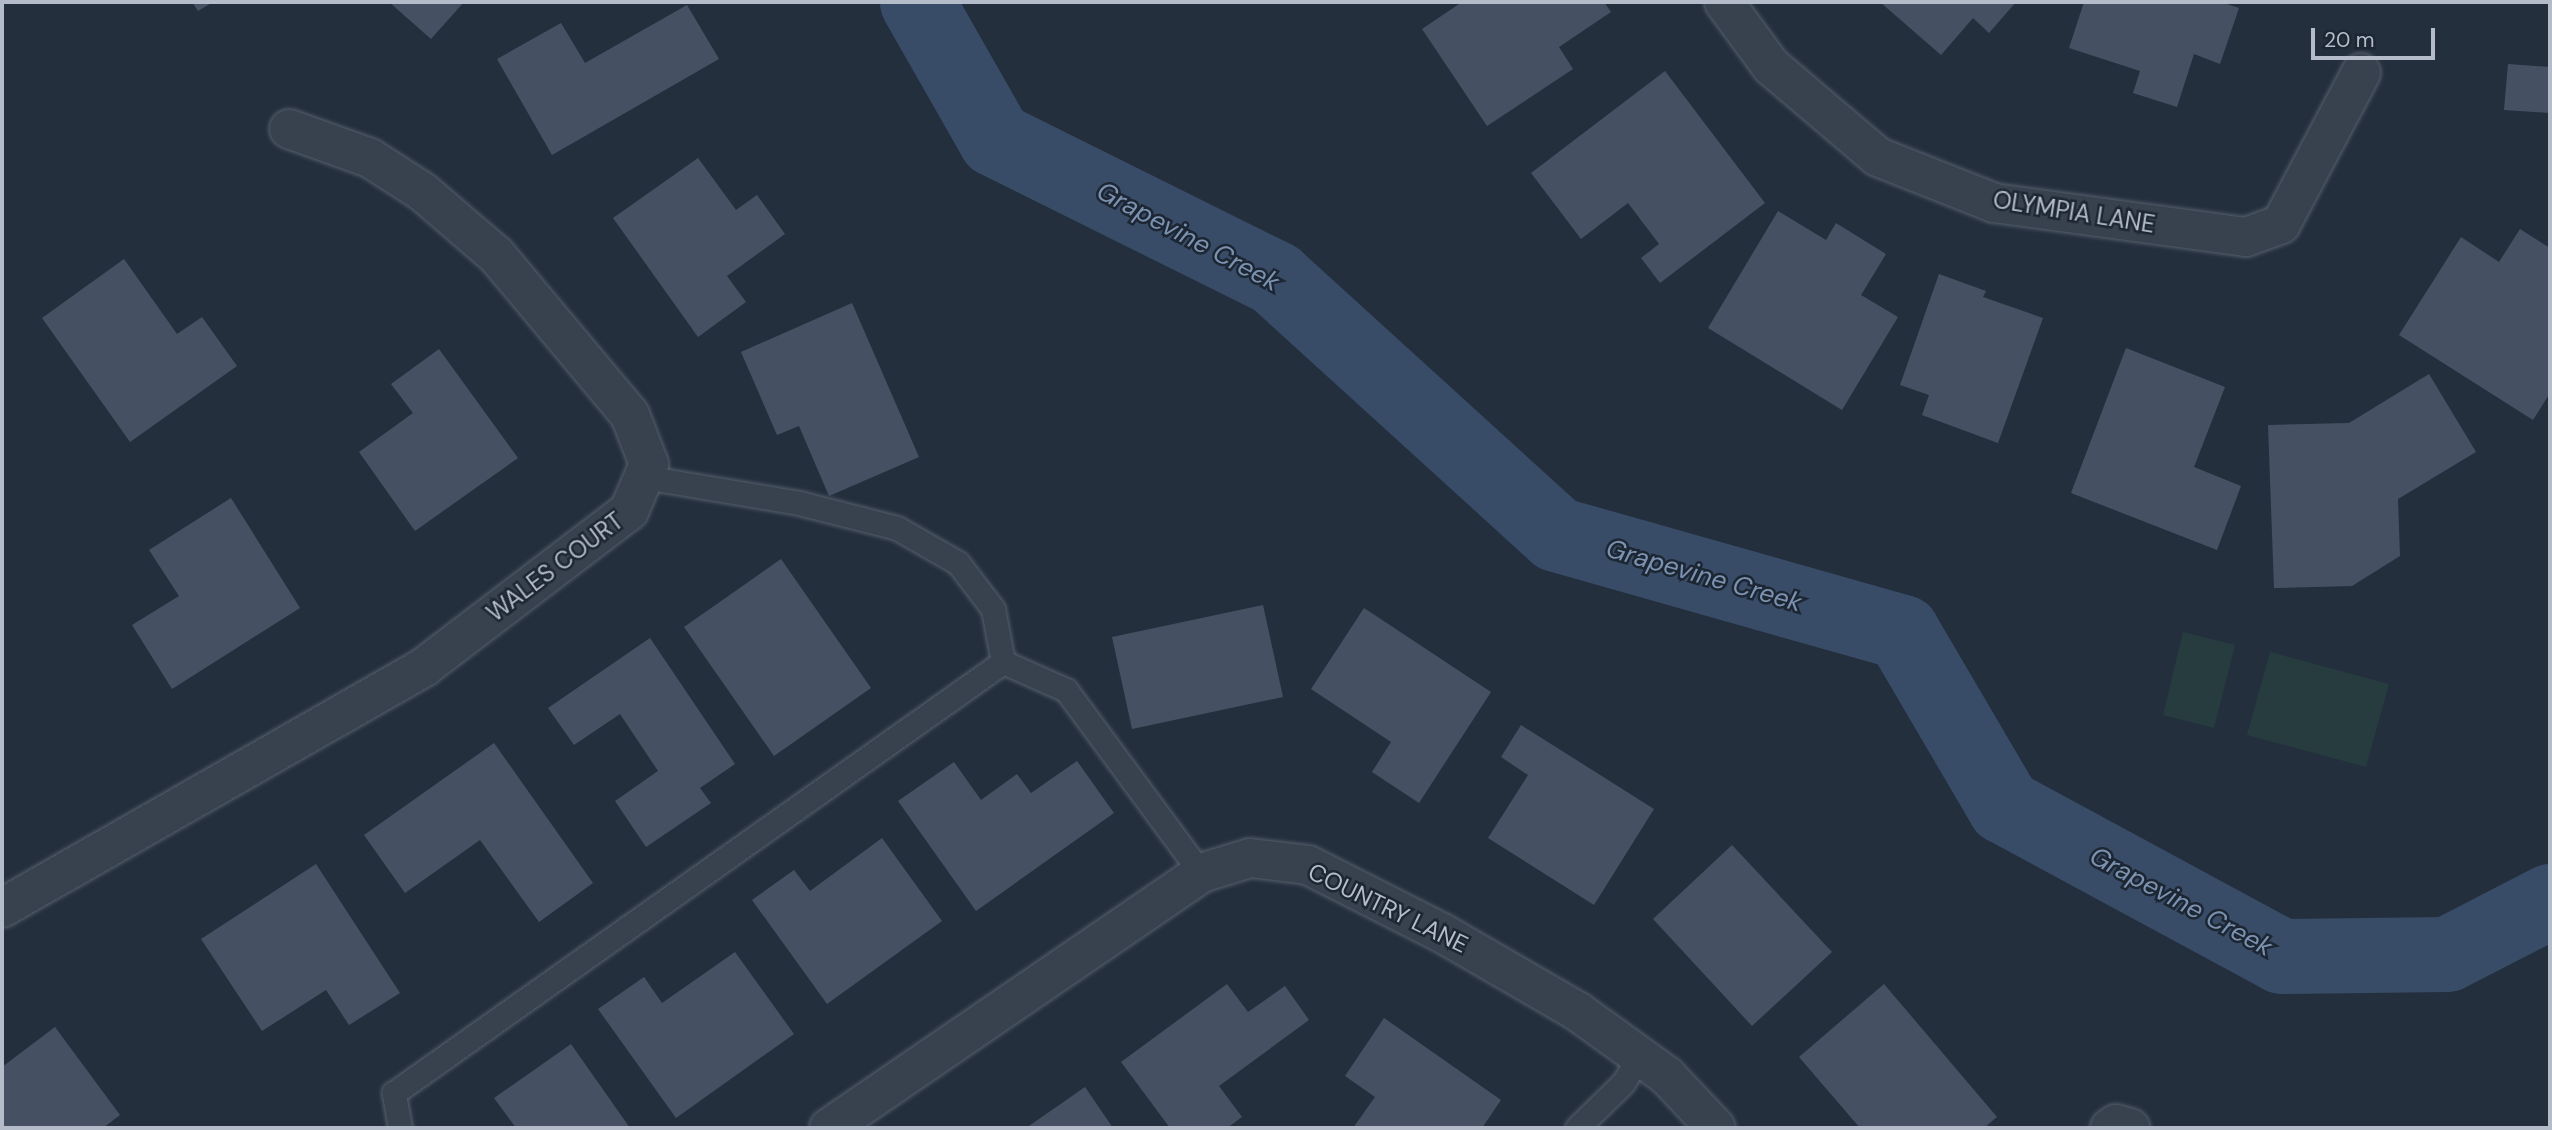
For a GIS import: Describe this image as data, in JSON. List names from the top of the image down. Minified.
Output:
{"streets":{"street":["OLYMPIA LANE","WALES COURT","COUNTRY LANE"]},"water":["Grapevine Creek"],"scale_bar":"20 m"}
